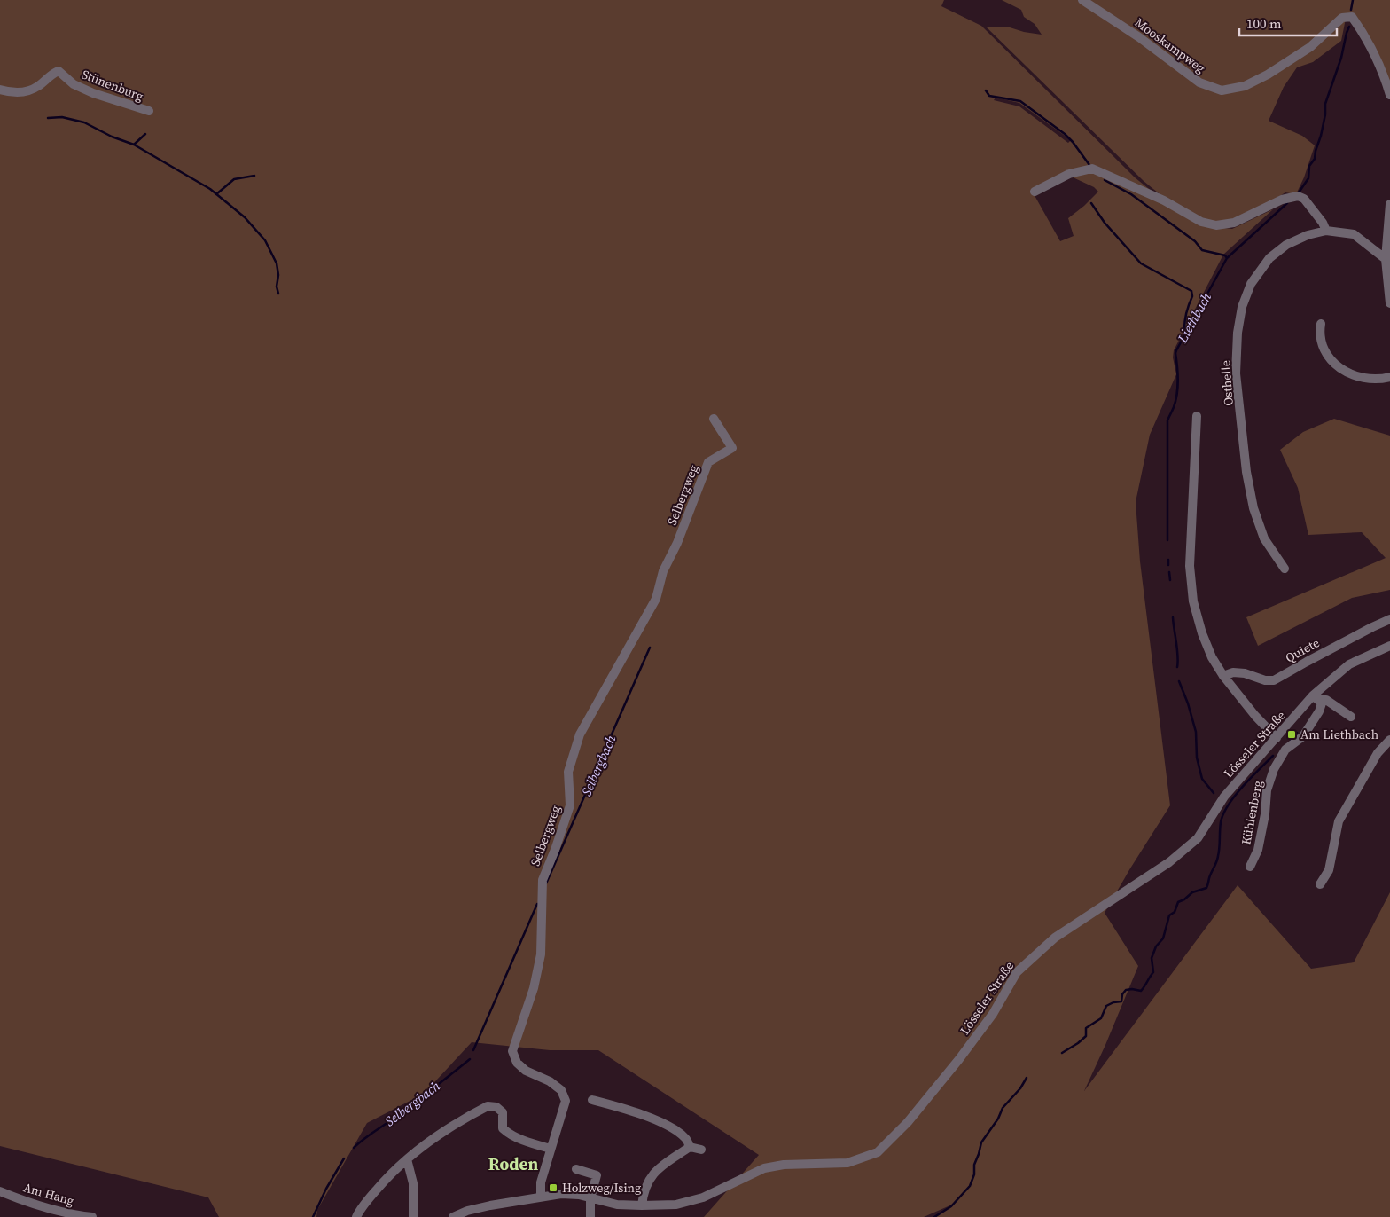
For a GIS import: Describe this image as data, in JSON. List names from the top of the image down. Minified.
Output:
{"streets":{"street":["Mooskampweg","Stünenburg","Osthelle","Selbergweg","Quiete","Lösseler Straße","Kühlenberg","Am Hang"]},"crossings":[["Selbergweg","Lösseler Straße"],["Lösseler Straße","Kühlenberg"]],"districts":["Roden"],"water":["Liethbach","Selbergbach"],"places":{"transit":["Am Liethbach","Holzweg/Ising"]},"scale_bar":"100 m"}
